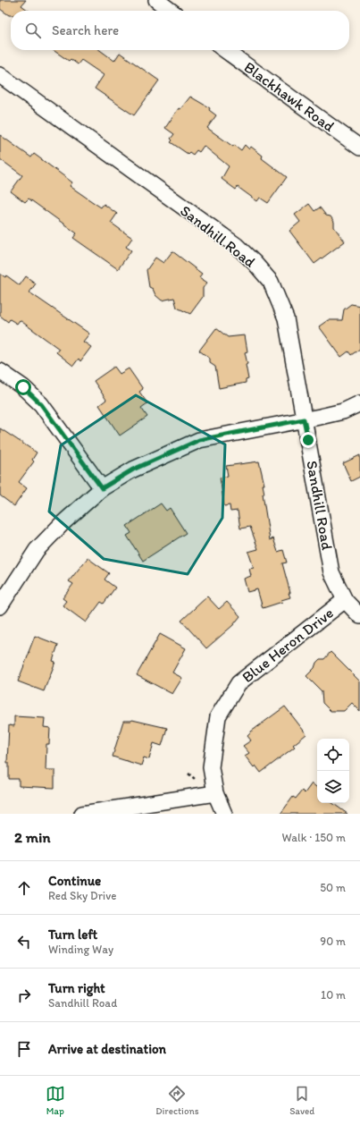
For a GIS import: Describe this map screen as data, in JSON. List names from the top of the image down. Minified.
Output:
{"streets":{"street":["Blackhawk Road","Sandhill Road","Blue Heron Drive"]},"crossings":[["Sandhill Road","Blue Heron Drive"]],"page":{"search":"Search here","heading":["2 min","Walk · 150 m"],"list":[["Continue","Red Sky Drive","50 m"],["Turn left","Winding Way","90 m"],["Turn right","Sandhill Road","10 m"],"Arrive at destination"],"nav":["Map","Directions","Saved"]}}
